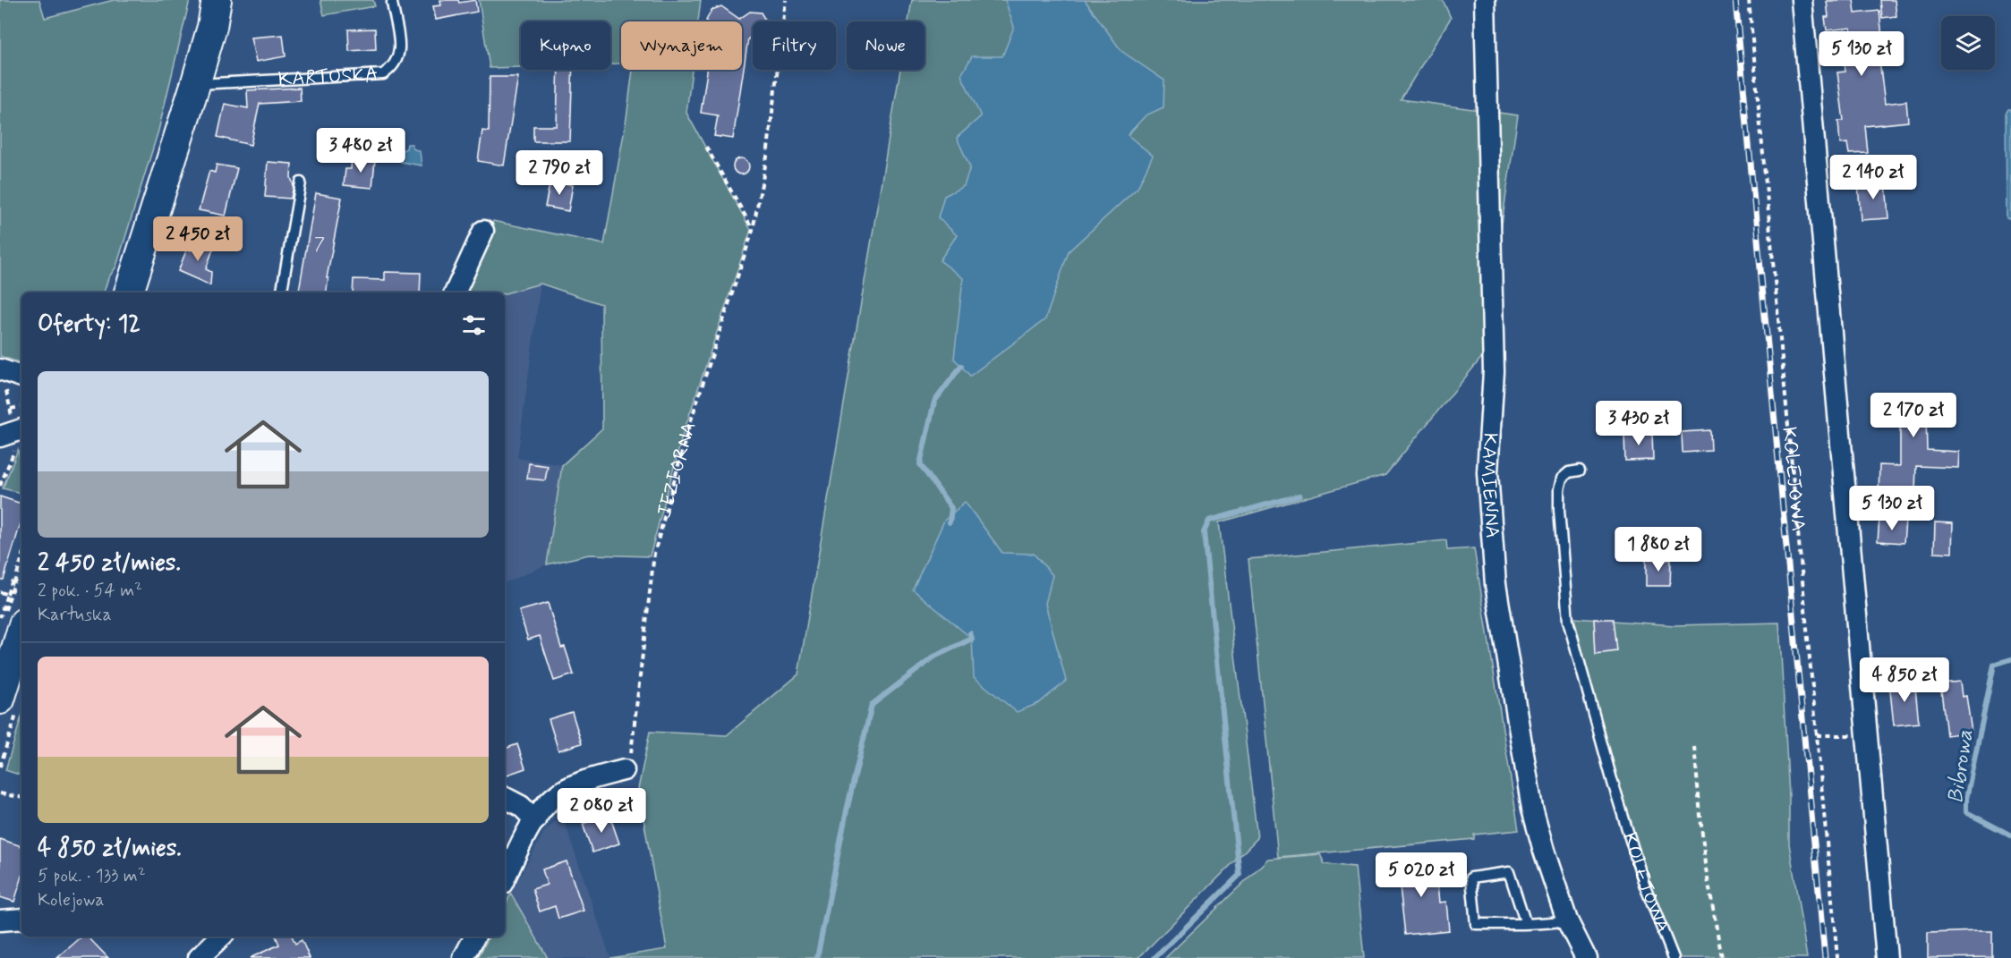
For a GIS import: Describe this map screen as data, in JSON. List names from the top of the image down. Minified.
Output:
{"streets":{"street":["KAMIENNA"],"lane":["KARTUSKA","KOLEJOWA"],"path":["JEZIORNA"]},"water":["Bibrowa"],"house_numbers":["7"],"page":{"chip":["Kupno","Wynajem","Filtry","Nowe"],"price":["5 130 zł","3 480 zł","2 790 zł","2 140 zł","2 450 zł","2 170 zł","3 430 zł","5 130 zł","1 880 zł","4 850 zł","2 080 zł","5 020 zł"],"heading":"Oferty: 12","list":[{"name":"2 450 zł/mies.","note":"2 pok. · 54 m² · Kartuska"},{"name":"4 850 zł/mies.","note":"5 pok. · 133 m² · Kolejowa"}]}}
